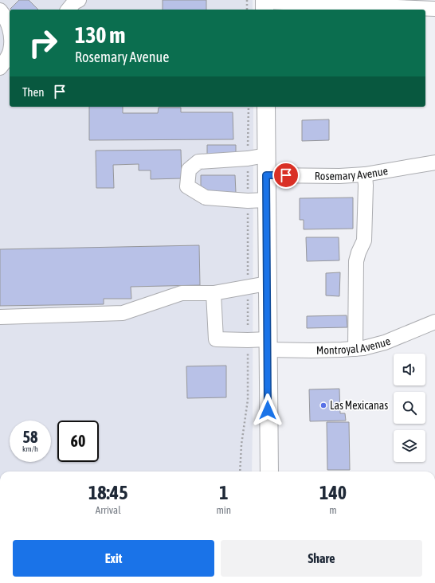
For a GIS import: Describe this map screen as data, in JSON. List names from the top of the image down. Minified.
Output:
{"streets":{"street":["Rosemary Avenue","Montroyal Avenue"]},"places":["Las Mexicanas"],"page":{"turn":["130 m","Rosemary Avenue"],"then":"Then","speed":"58 km/h","limit":"60","eta":["18:45","Arrival","1","min","140","m"],"buttons":["Exit","Share"]}}
